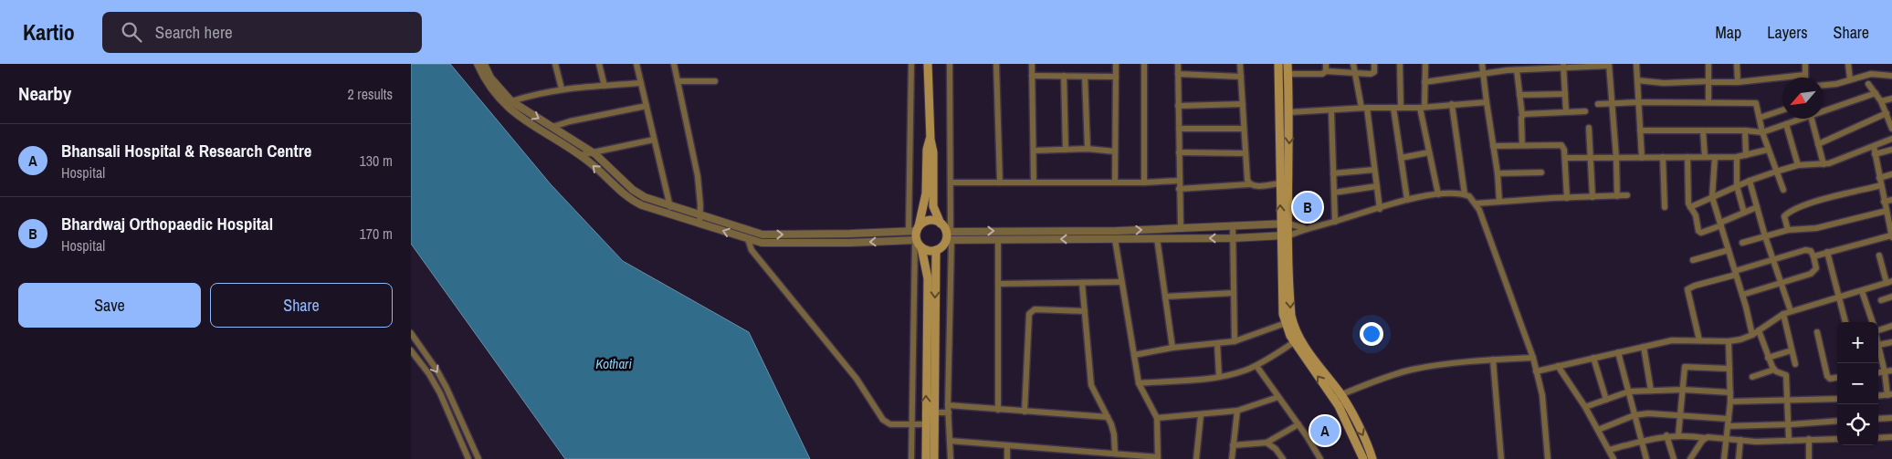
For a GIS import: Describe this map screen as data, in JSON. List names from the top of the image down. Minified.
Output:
{"water":["Kothari"],"north":"bottom left","page":{"header":"Kartio","search":"Search here","nav":["Map","Layers","Share"],"heading":["Nearby","2 results"],"list":[{"mark":"A","name":"Bhansali Hospital & Research Centre","note":"Hospital","value":"130 m"},{"mark":"B","name":"Bhardwaj Orthopaedic Hospital","note":"Hospital","value":"170 m"}],"pins":["B","A"],"buttons":["Save","Share"],"map_buttons":["+","−"]}}
